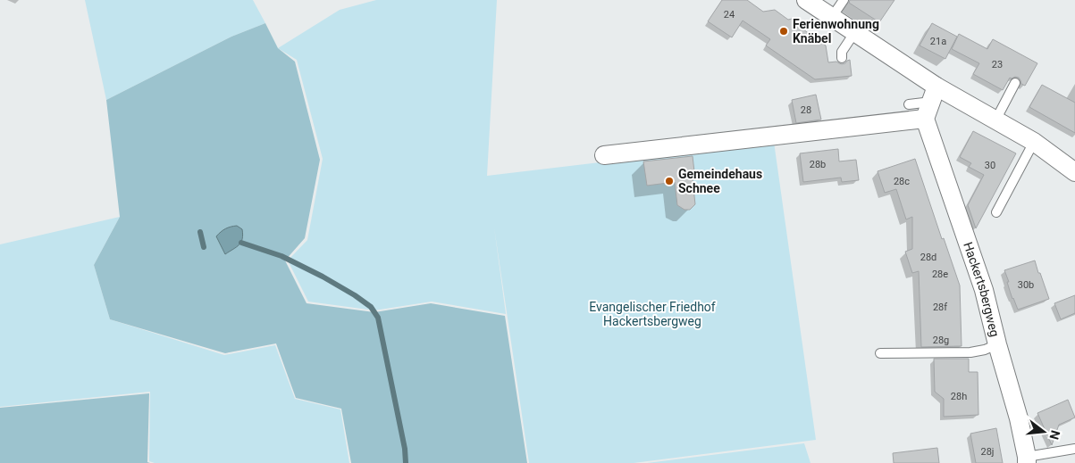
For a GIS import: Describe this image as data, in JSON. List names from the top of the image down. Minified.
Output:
{"streets":{"street":["Hackertsbergweg"]},"parks":["Evangelischer Friedhof Hackertsbergweg"],"places":["Ferienwohnung Knäbel","Gemeindehaus Schnee"],"house_numbers":["24","21a","23","28","28b","30","28c","28d","28e","30b","28f","28g","28h","28j"],"north":"right"}
